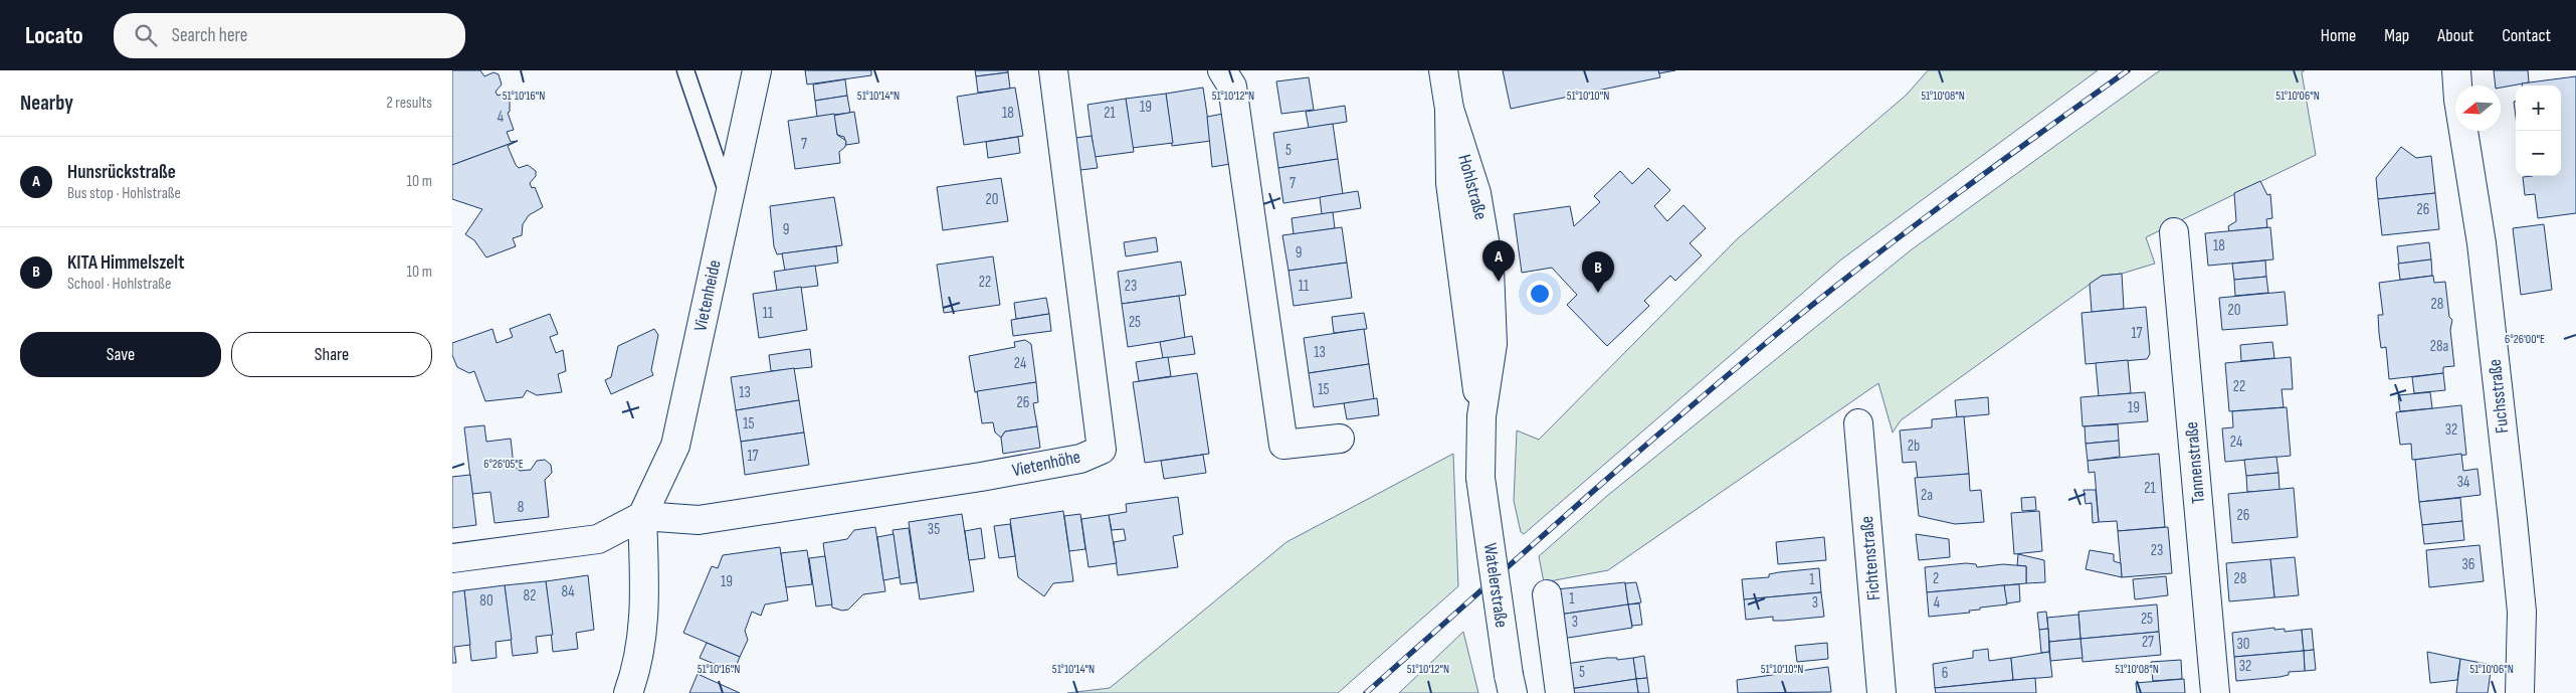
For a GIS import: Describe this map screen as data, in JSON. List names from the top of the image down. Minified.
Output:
{"streets":{"street":["Hohlstraße","Vietenheide","Fuchsstraße","Tannenstraße","Vietenhöhe","Fichtenstraße","Watelerstraße"]},"crossings":[["Hohlstraße","Watelerstraße"],["Vietenheide","Vietenhöhe"]],"house_numbers":["19","18","21","4","7","5","7","20","26","9","18","9","22","23","11","28","20","11","25","17","28a","13","24","22","15","13","26","19","15","32","24","2b","17","34","21","2a","8","26","35","23","36","2","28","1","19","84","82","1","80","3","4","25","3","27","30","32","5","6"],"north":"left","page":{"header":"Locato","search":"Search here","nav":["Home","Map","About","Contact"],"heading":["Nearby","2 results"],"map_buttons":["+","−"],"list":[{"mark":"A","name":"Hunsrückstraße","note":"Bus stop · Hohlstraße","value":"10 m"},{"mark":"B","name":"KITA Himmelszelt","note":"School · Hohlstraße","value":"10 m"}],"pins":["A","B"],"buttons":["Save","Share"]},"coordinates":["51°10'16\"N","51°10'14\"N","51°10'12\"N","51°10'10\"N","51°10'08\"N","51°10'06\"N","6°26'00\"E","6°26'05\"E"]}
